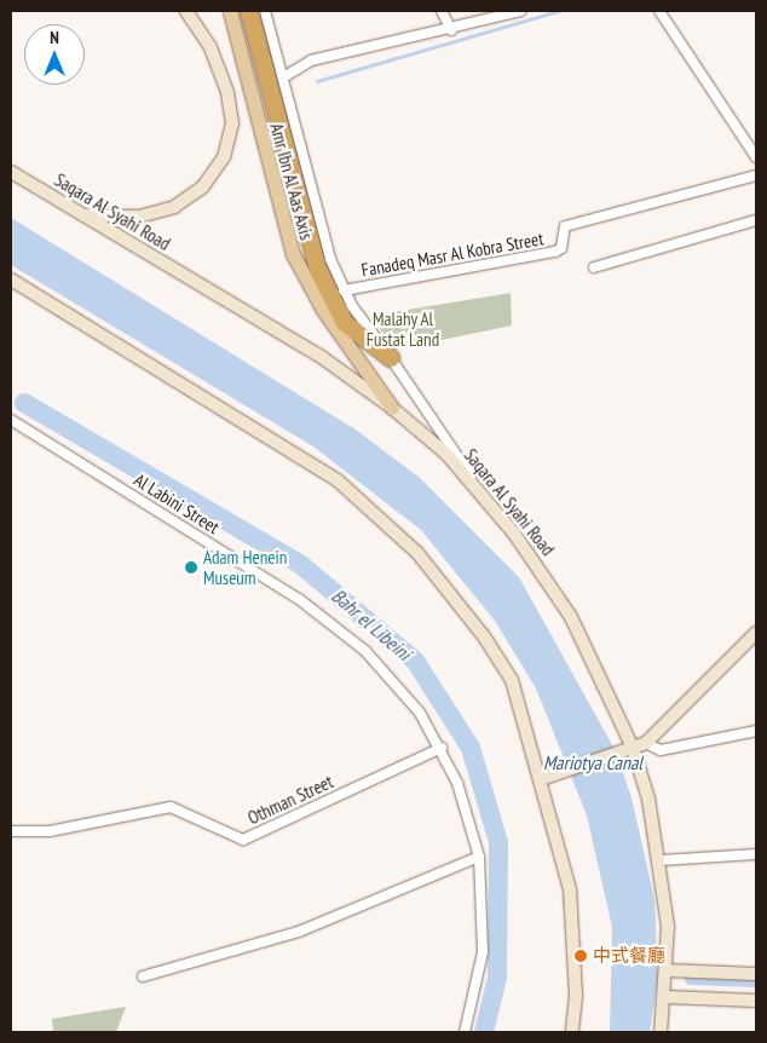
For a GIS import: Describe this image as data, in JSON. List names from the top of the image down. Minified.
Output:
{"streets":{"main road":["Amr Ibn Al Aas Axis","Saqara Al Syahi Road"],"street":["Fanadeq Masr Al Kobra Street","Al Labini Street","Othman Street"]},"crossings":[["Amr Ibn Al Aas Axis","Saqara Al Syahi Road"],["Al Labini Street","Othman Street"]],"water":["Bahr el Libeini","Mariotya Canal"],"parks":["Malahy Al Fustat Land"],"places":["Adam Henein Museum","中式餐廳"],"north":"top"}
